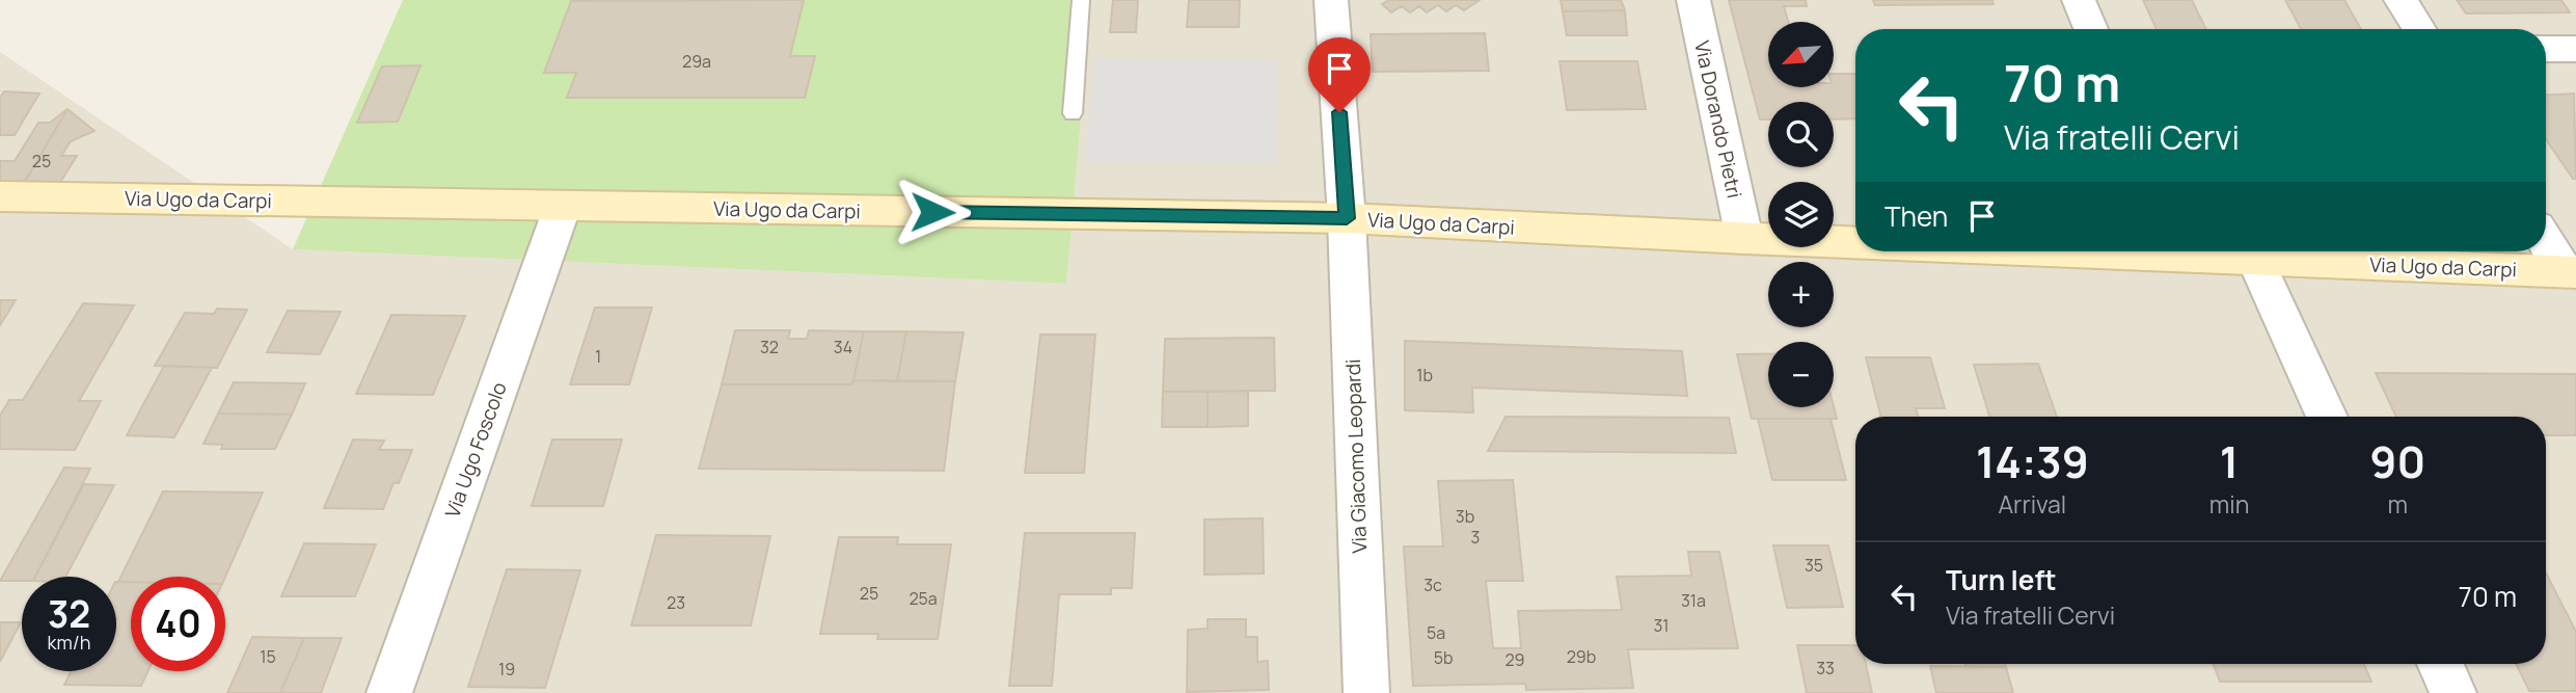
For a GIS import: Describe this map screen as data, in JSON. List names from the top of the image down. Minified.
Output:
{"streets":{"street":["Via Dorando Pietri","Via Ugo da Carpi","Via Ugo Foscolo","Via Giacomo Leopardi"]},"crossings":[["Via Dorando Pietri","Via Ugo da Carpi"],["Via Ugo da Carpi","Via Ugo Foscolo"],["Via Ugo da Carpi","Via Giacomo Leopardi"]],"house_numbers":["29a","25","32","34","1","1b","3b","3","35","3c","25","25a","31a","23","31","5a","15","29b","5b","29","33","19"],"north":"bottom left","page":{"map_buttons":["+","−"],"turn":["70 m","Via fratelli Cervi"],"then":"Then","eta":["14:39","Arrival","1","min","90","m"],"list":[{"name":"Turn left","note":"Via fratelli Cervi","value":"70 m"}],"speed":"32 km/h","limit":"40"}}
